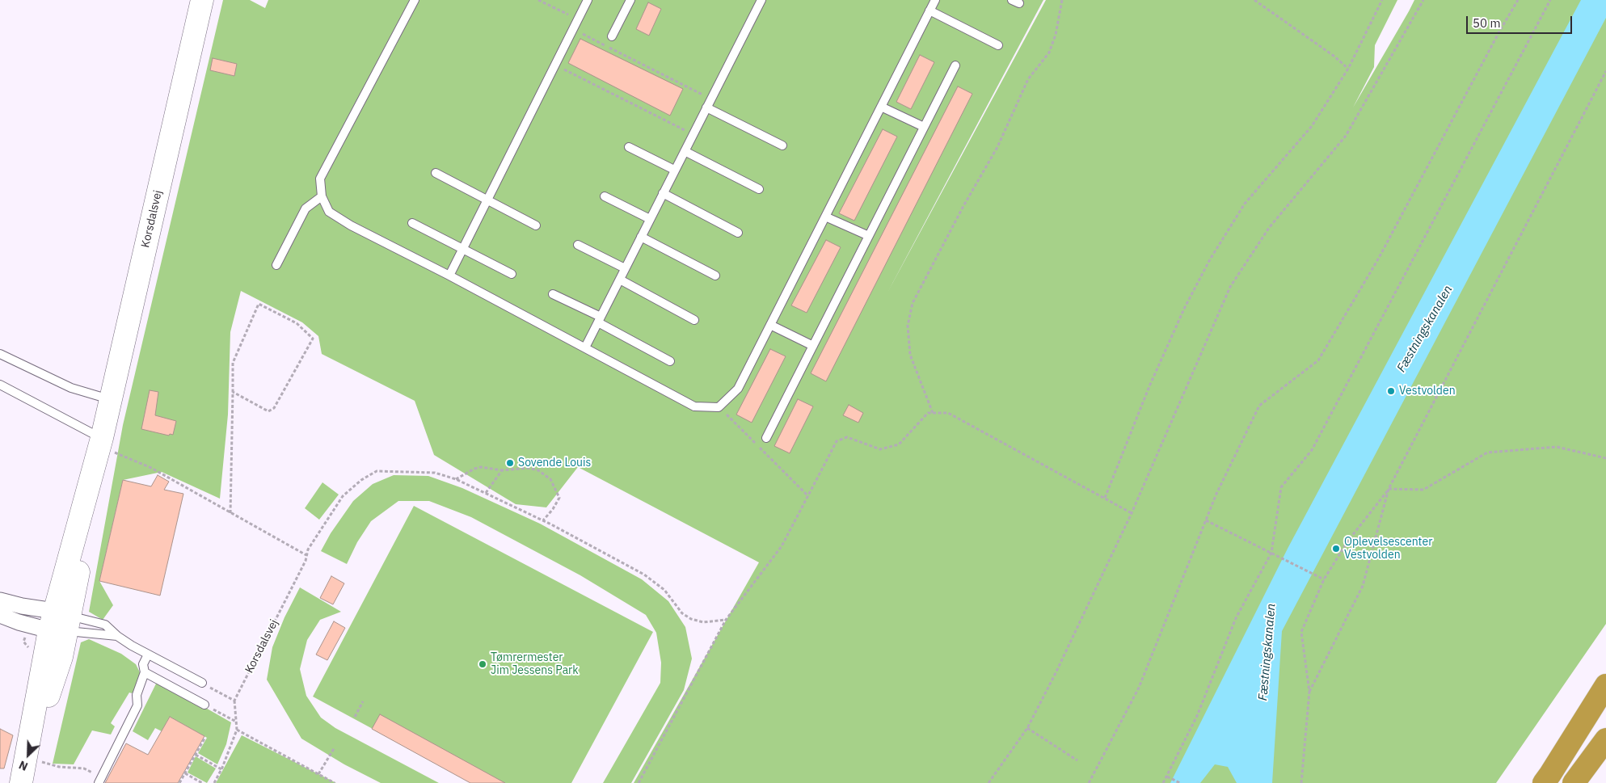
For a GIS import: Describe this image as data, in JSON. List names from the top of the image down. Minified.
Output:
{"streets":{"street":["Korsdalsvej"]},"water":["Fæstningskanalen"],"places":["Vestvolden","Sovende Louis","Oplevelsescenter Vestvolden","Tømrermester Jim Jessens Park"],"scale_bar":"50 m","north":"bottom left"}
